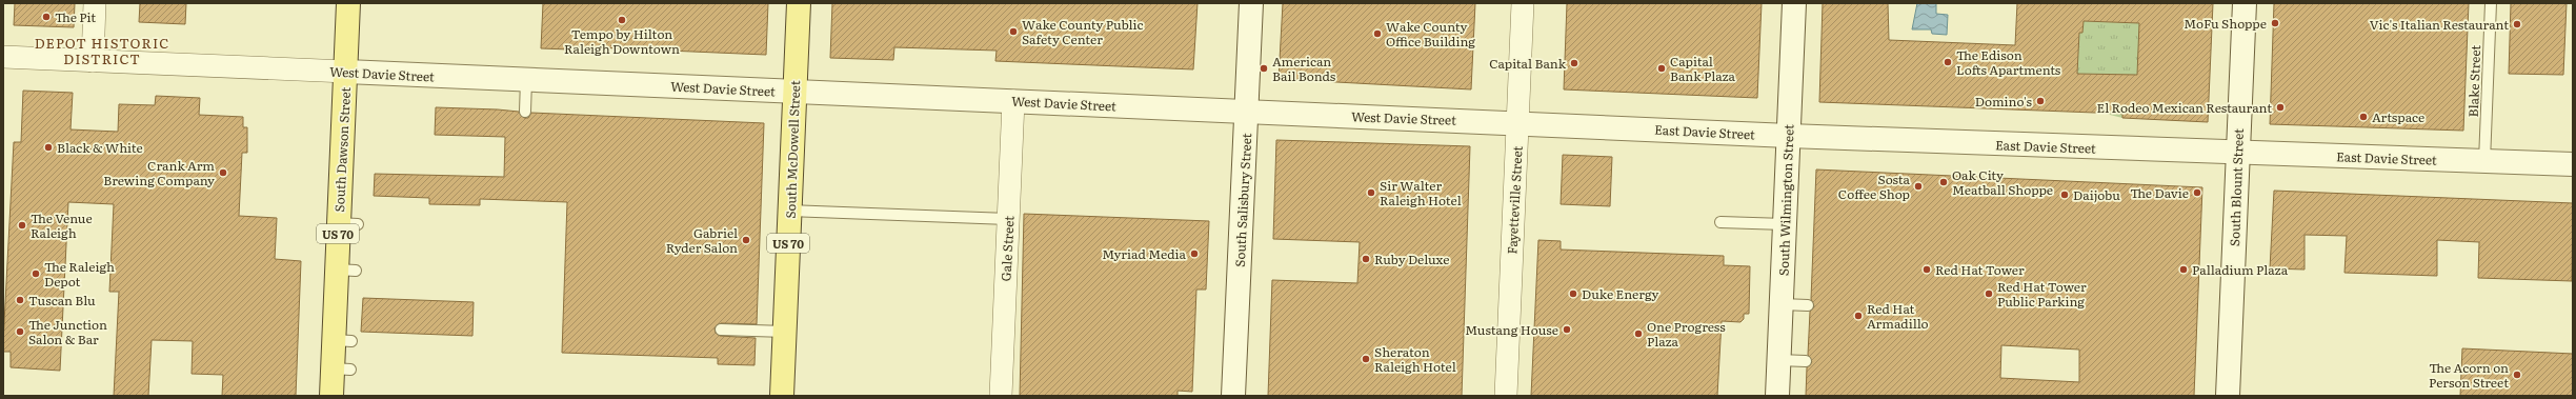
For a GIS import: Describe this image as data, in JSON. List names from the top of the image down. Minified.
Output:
{"streets":{"main road":["South Dawson Street","South McDowell Street","US 70"],"street":["West Davie Street","East Davie Street","South Blount Street","South Salisbury Street","Fayetteville Street","South Wilmington Street","Gale Street"],"lane":["Blake Street"]},"crossings":[["West Davie Street","East Davie Street"],["West Davie Street","South Dawson Street"],["West Davie Street","South McDowell Street"],["West Davie Street","South Salisbury Street"],["West Davie Street","Fayetteville Street"],["West Davie Street","Gale Street"],["Blake Street","East Davie Street"],["East Davie Street","South Blount Street"],["East Davie Street","Fayetteville Street"],["East Davie Street","South Wilmington Street"]],"districts":["DEPOT HISTORIC DISTRICT"],"places":["The Pit","Tempo by Hilton Raleigh Downtown","MoFu Shoppe","Vic's Italian Restaurant","Wake County Public Safety Center","Wake County Office Building","The Edison Lofts Apartments","Capital Bank","American Bail Bonds","Capital Bank Plaza","Domino's","El Rodeo Mexican Restaurant","Artspace","Black & White","Crank Arm Brewing Company","Oak City Meatball Shoppe","Sosta Coffee Shop","Sir Walter Raleigh Hotel","The Davie","Daijobu","The Venue Raleigh","Gabriel Ryder Salon","Myriad Media","Ruby Deluxe","Red Hat Tower","Palladium Plaza","The Raleigh Depot","Duke Energy","Red Hat Tower Public Parking","Tuscan Blu","Red Hat Armadillo","Mustang House","The Junction Salon & Bar","One Progress Plaza","Sheraton Raleigh Hotel","The Acorn on Person Street"]}
